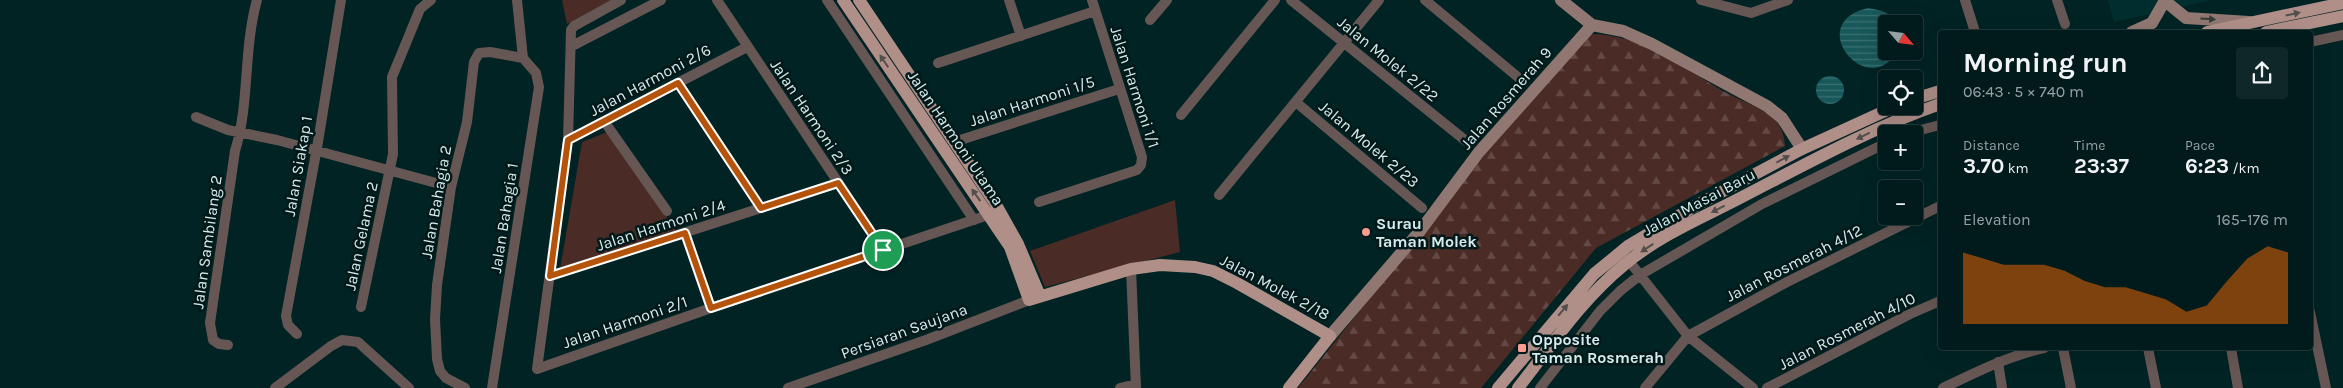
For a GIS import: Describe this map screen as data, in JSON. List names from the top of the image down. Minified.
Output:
{"streets":{"main road":["Jalan Rosmerah 9","Jalan Harmoni Utama","Jalan Masai Baru","Jalan Molek 2/18"],"street":["Jalan Molek 2/22","Jalan Harmoni 2/6","Jalan Harmoni 1/1","Jalan Harmoni 1/5","Jalan Harmoni 2/3","Jalan Molek 2/23","Jalan Siakap 1","Jalan Bahagia 2","Jalan Bahagia 1","Jalan Harmoni 2/4","Jalan Gelama 2","Jalan Sambilang 2","Jalan Rosmerah 4/12","Jalan Harmoni 2/1","Persiaran Saujana","Jalan Rosmerah 4/10"]},"crossings":[["Jalan Harmoni 2/6","Jalan Harmoni 2/3"],["Jalan Harmoni 2/6","Jalan Harmoni 2/1"],["Jalan Harmoni 1/1","Jalan Harmoni 1/5"],["Jalan Rosmerah 9","Jalan Molek 2/18"],["Jalan Harmoni 1/5","Jalan Harmoni Utama"],["Jalan Harmoni 2/3","Jalan Harmoni 2/4"],["Jalan Harmoni 2/3","Jalan Harmoni 2/1"],["Jalan Harmoni Utama","Jalan Molek 2/18"],["Jalan Harmoni Utama","Jalan Harmoni 2/1"],["Jalan Harmoni Utama","Persiaran Saujana"],["Jalan Bahagia 2","Jalan Bahagia 1"],["Jalan Harmoni 2/4","Jalan Harmoni 2/1"],["Jalan Molek 2/18","Persiaran Saujana"]],"places":{"other":["Surau Taman Molek"],"transit":["Opposite Taman Rosmerah"]},"north":"bottom right","page":{"map_buttons":["+","−"],"heading":["Morning run","06:43 · 5 × 740 m"],"stats":[["Distance","3.70 km"],["Time","23:37"],["Pace","6:23 /km"]],"chart":["Elevation","165–176 m"]}}
